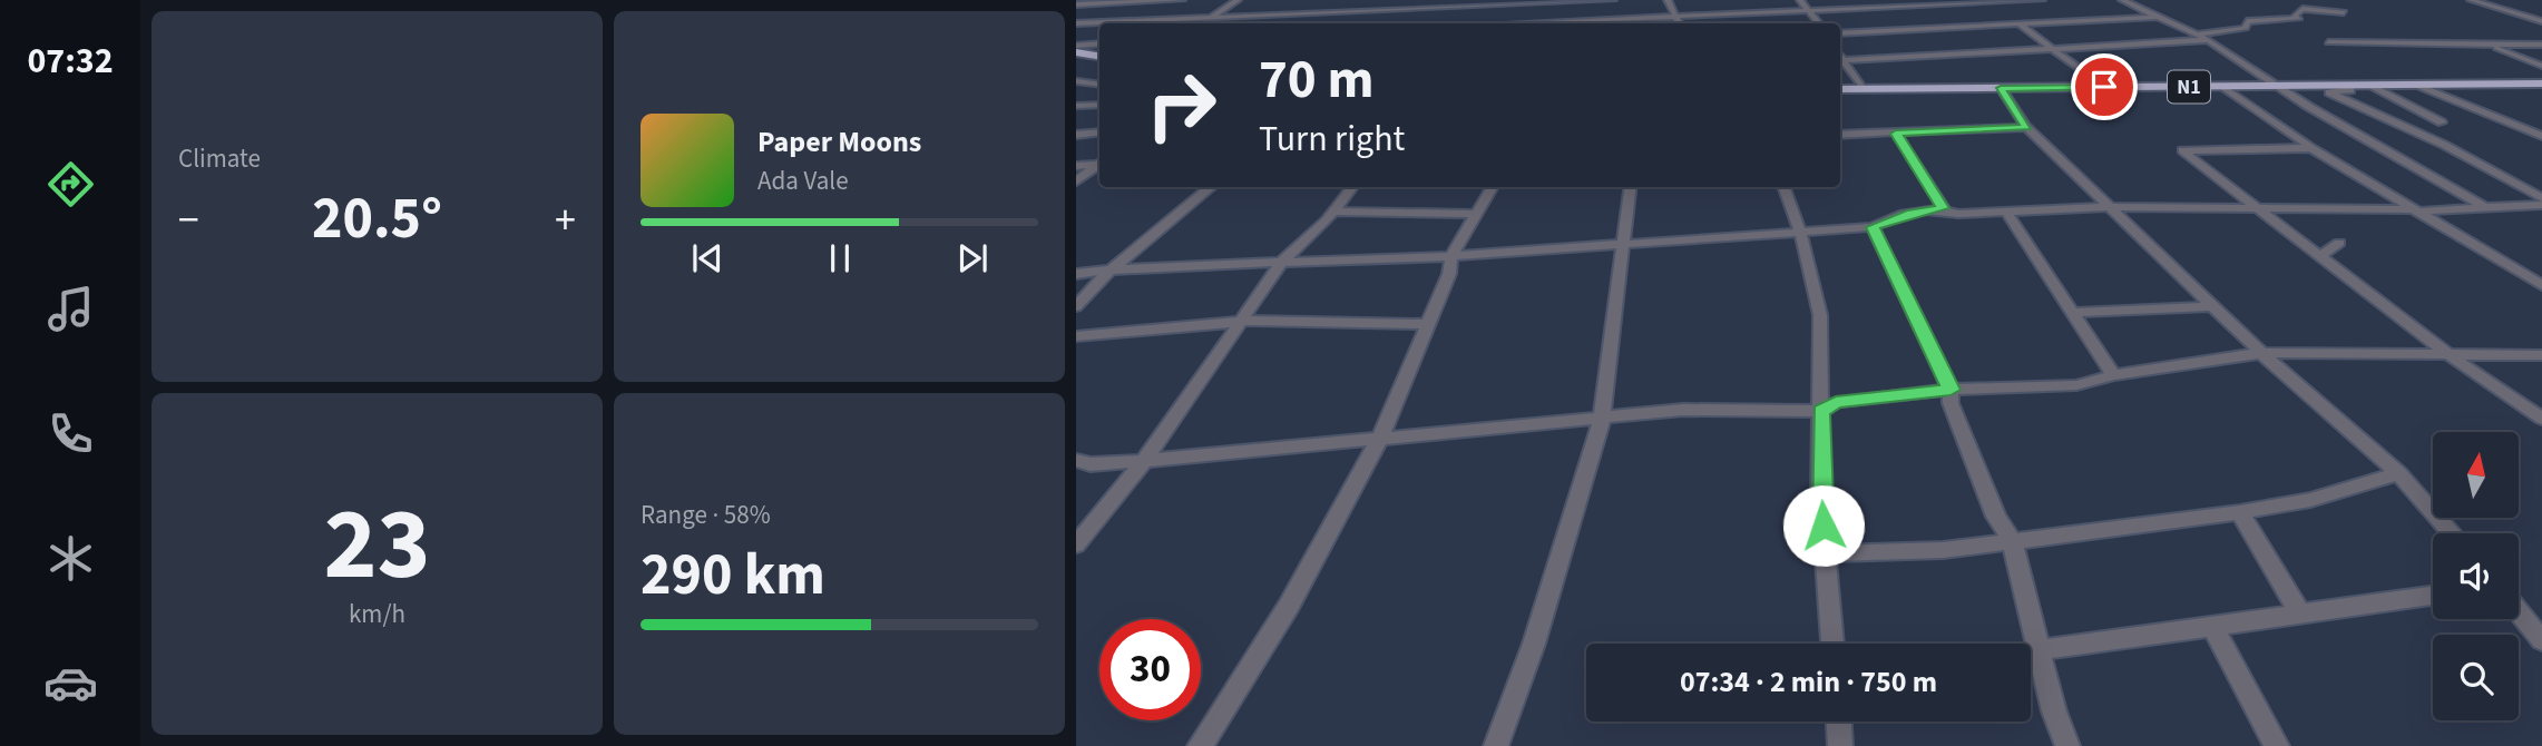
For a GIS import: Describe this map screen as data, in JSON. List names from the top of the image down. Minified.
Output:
{"streets":{"highway":["N1"]},"north":"top","page":{"tabs":"07:32","tile":["Climate",["23","km/h"],["Range · 58%","290 km"]],"turn":["70 m","Turn right"],"song":["Paper Moons","Ada Vale"],"heat":["−","20.5°","+"],"limit":"30","trip":"07:34 · 2 min · 750 m"}}
